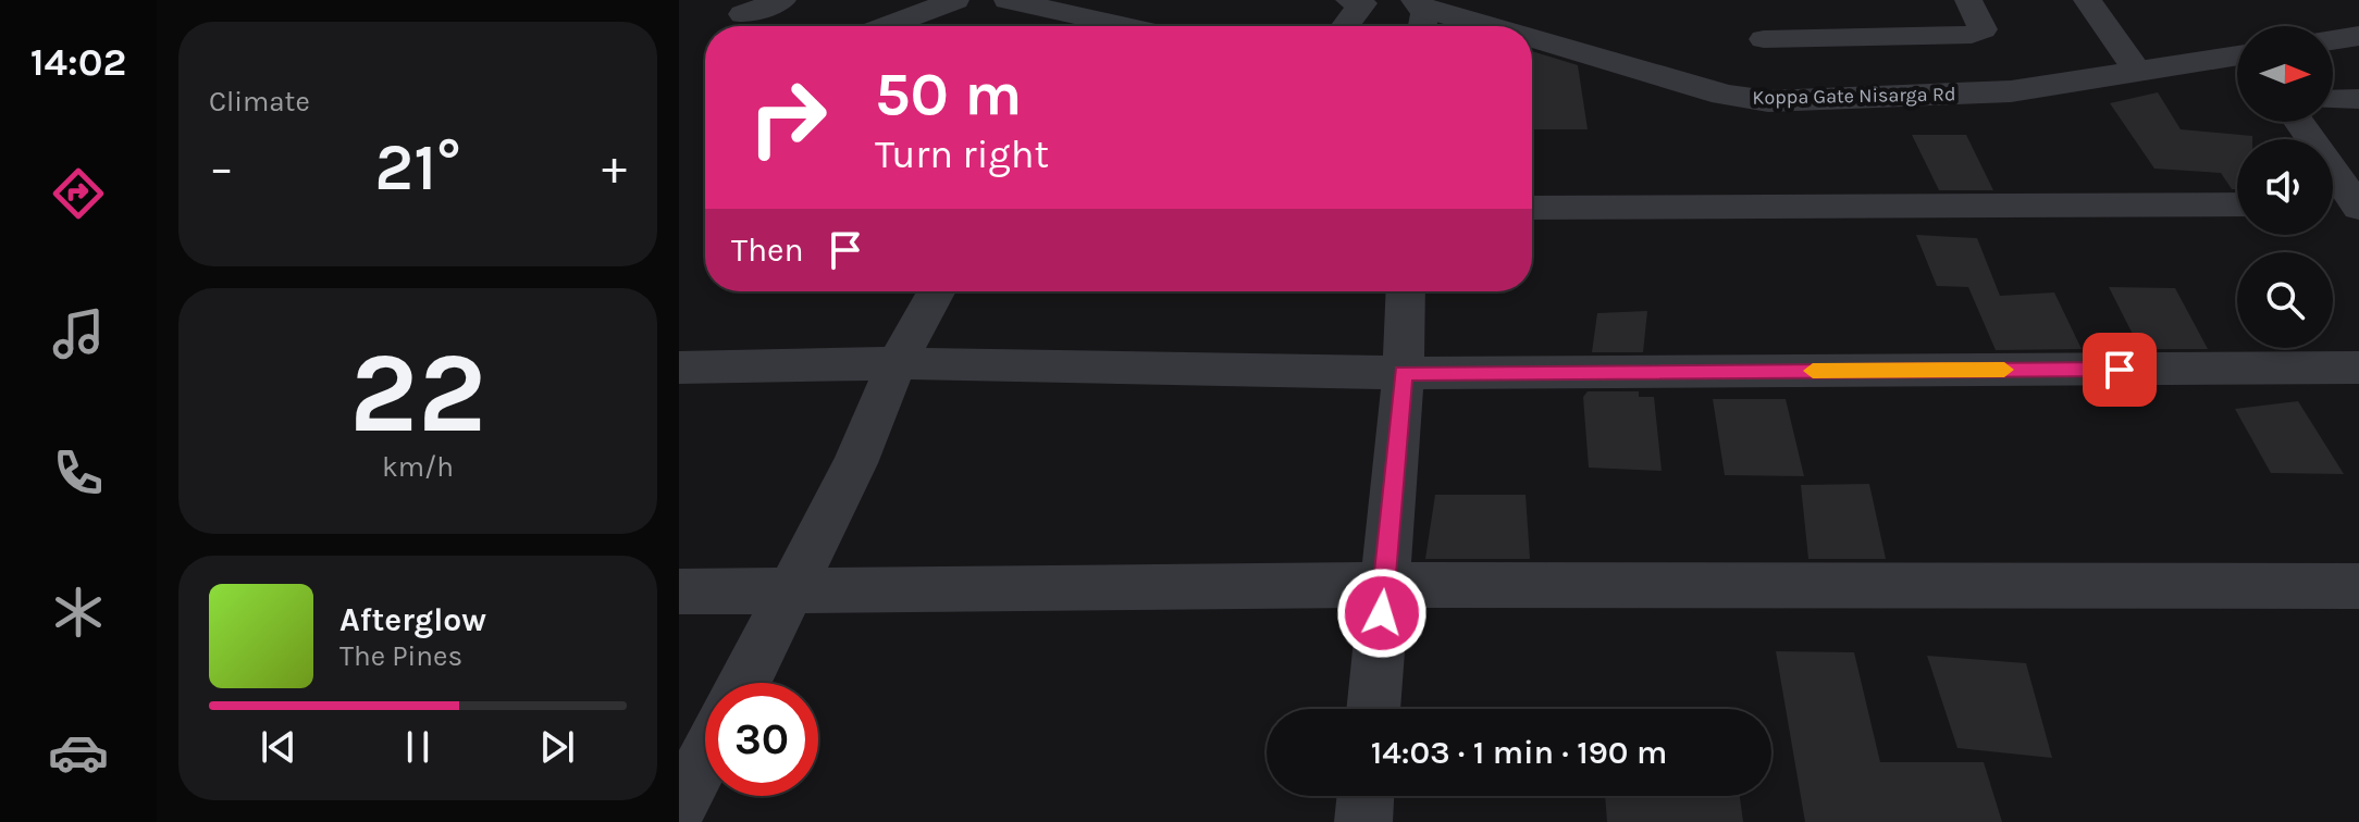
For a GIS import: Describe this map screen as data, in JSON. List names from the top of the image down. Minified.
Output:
{"streets":{"street":["Koppa Gate Nisarga Rd"]},"north":"right","page":{"tabs":"14:02","tile":["Climate",["22","km/h"]],"turn":["50 m","Turn right"],"heat":["−","21°","+"],"then":"Then","song":["Afterglow","The Pines"],"limit":"30","trip":"14:03 · 1 min · 190 m"}}
